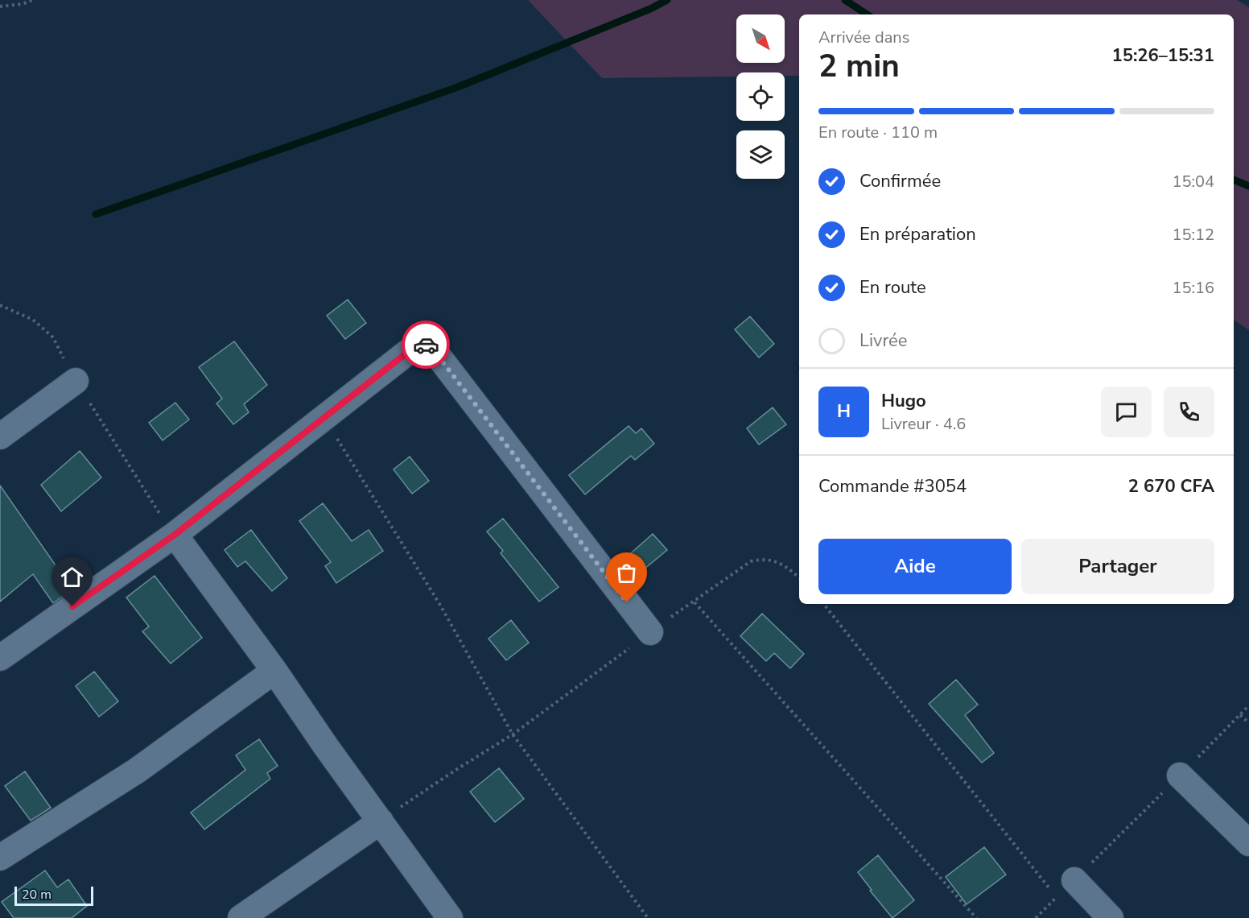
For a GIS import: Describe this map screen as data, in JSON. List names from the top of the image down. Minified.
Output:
{"scale_bar":"20 m","north":"bottom right","page":{"heading":["2 min","Arrivée dans","15:26–15:31"],"panel":["Hugo","Livreur · 4.6","Commande #3054","2 670 CFA"],"bar":"En route · 110 m","list":[["Confirmée","15:04"],["En préparation","15:12"],["En route","15:16"],"Livrée"],"round":"H","buttons":["Aide","Partager"],"scale":"20 m"}}
